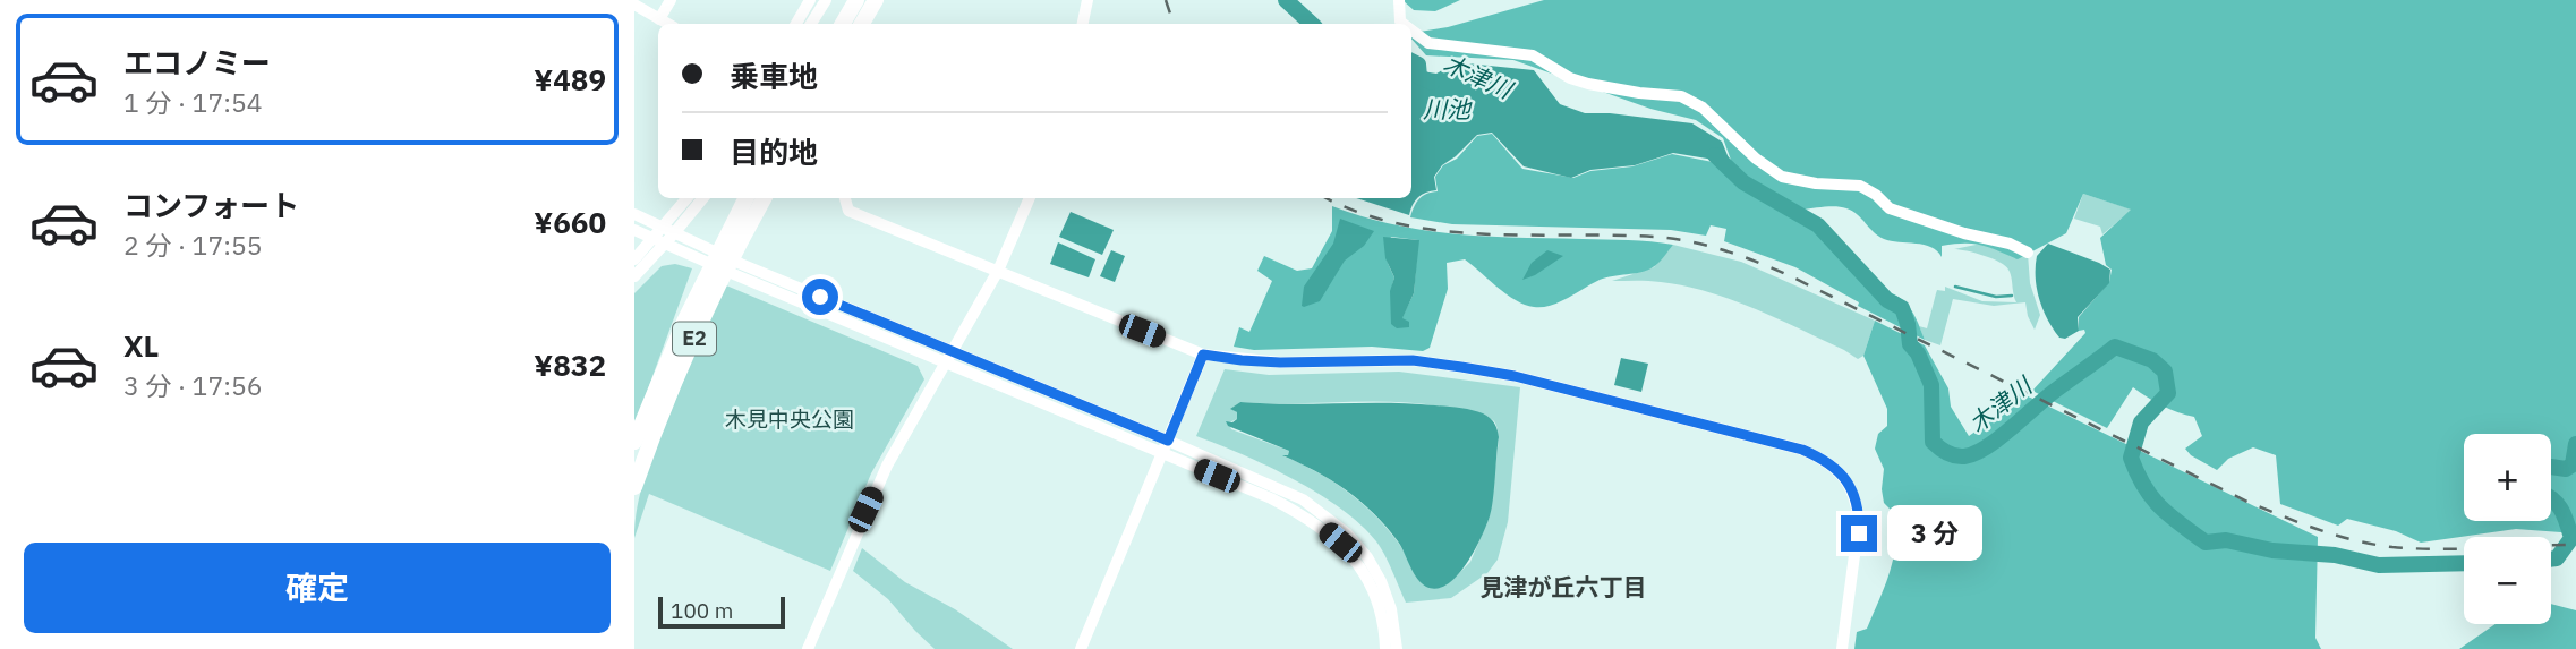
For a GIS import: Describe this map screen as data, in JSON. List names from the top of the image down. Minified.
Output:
{"streets":{"highway":["E2"]},"districts":["見津が丘六丁目"],"water":["木津川","川池"],"parks":["木見中央公園"],"scale_bar":"100 m","page":{"list":[{"name":"エコノミー","note":"1 分 · 17:54","value":"¥489"},{"name":"コンフォート","note":"2 分 · 17:55","value":"¥660"},{"name":"XL","note":"3 分 · 17:56","value":"¥832"}],"banner":["乗車地","目的地"],"map_buttons":["+","−"],"bubble":"3 分","buttons":"確定","scale":"100 m"}}
